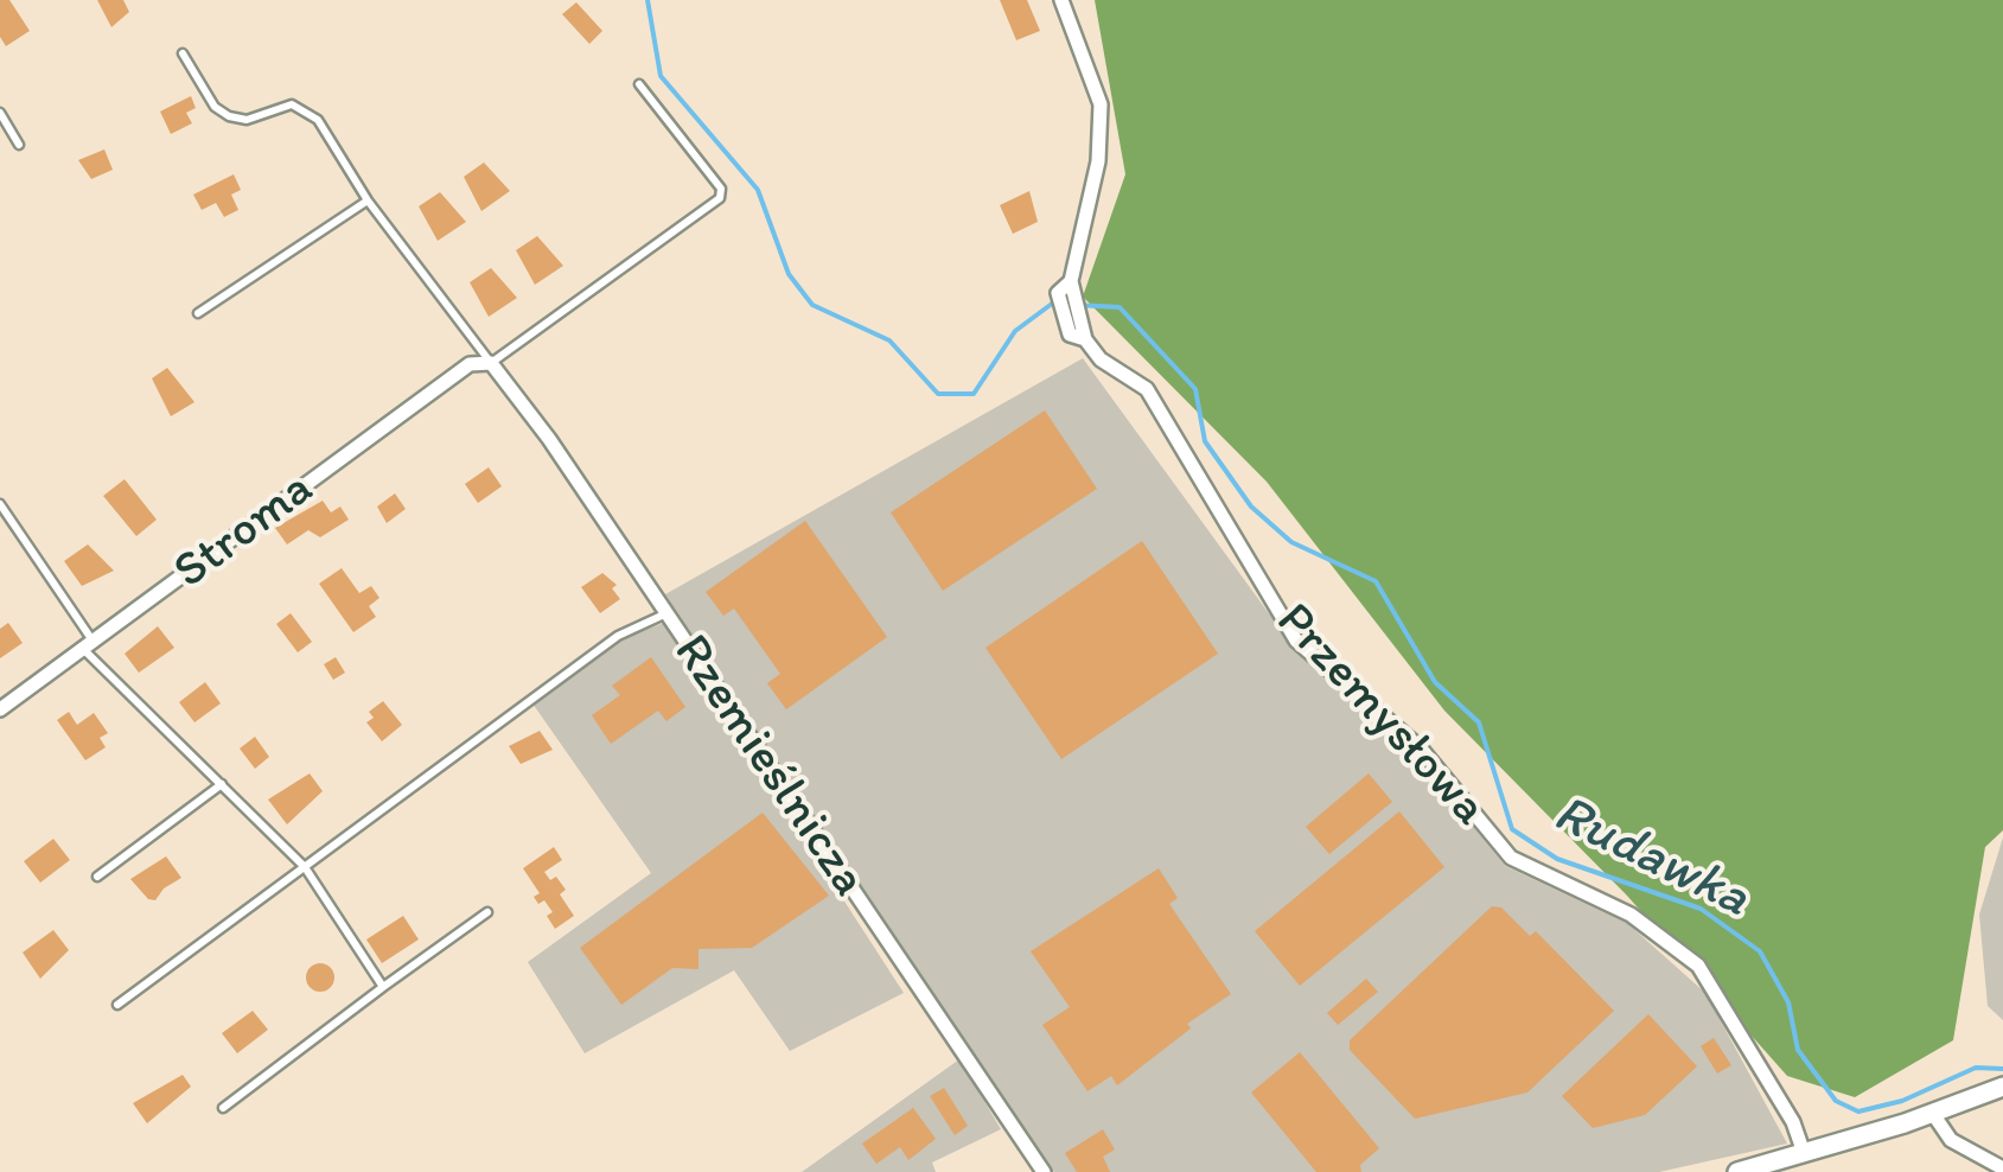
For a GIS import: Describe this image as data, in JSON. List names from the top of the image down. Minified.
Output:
{"streets":{"street":["Stroma","Przemysłowa","Rzemieślnicza"]},"crossings":[["Stroma","Rzemieślnicza"]],"water":["Rudawka"]}
